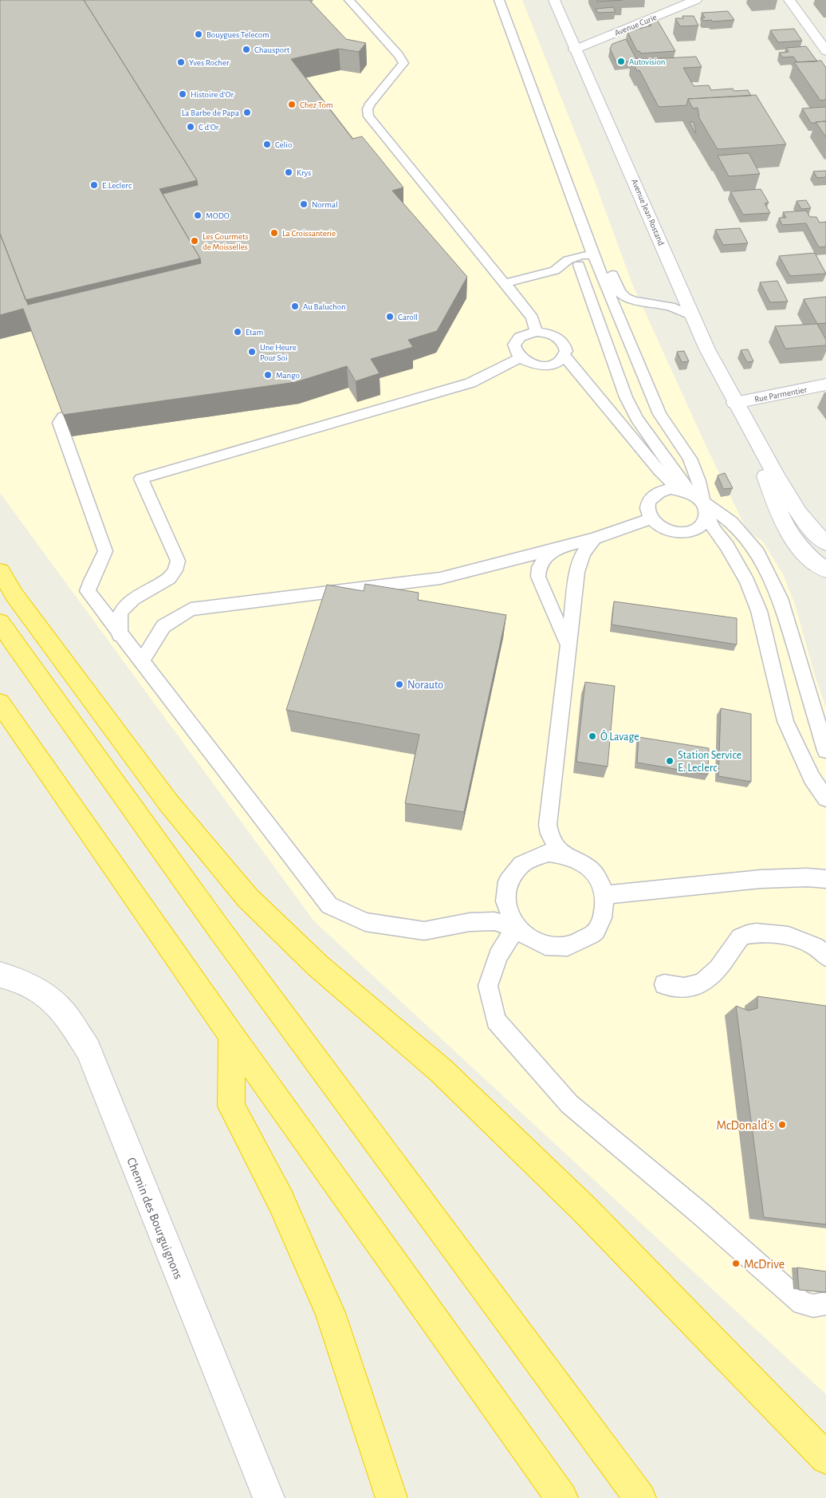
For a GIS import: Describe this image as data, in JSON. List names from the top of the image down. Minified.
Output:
{"streets":{"street":["Avenue Curie","Avenue Jean Rostand","Rue Parmentier","Chemin des Bourguignons"]},"crossings":[["Avenue Curie","Avenue Jean Rostand"],["Avenue Jean Rostand","Rue Parmentier"]],"places":["Bouygues Telecom","Chausport","Autovision","Yves Rocher","Histoire d'Or","Chez Tom","La Barbe de Papa","C d'Or","Celio","Krys","E.Leclerc","Normal","MODO","La Croissanterie","Les Gourmets de Moisselles","Au Baluchon","Caroll","Etam","Une Heure Pour Soi","Mango","Norauto","Ô Lavage","Station Service E. Leclerc","McDonald's","McDrive"]}
